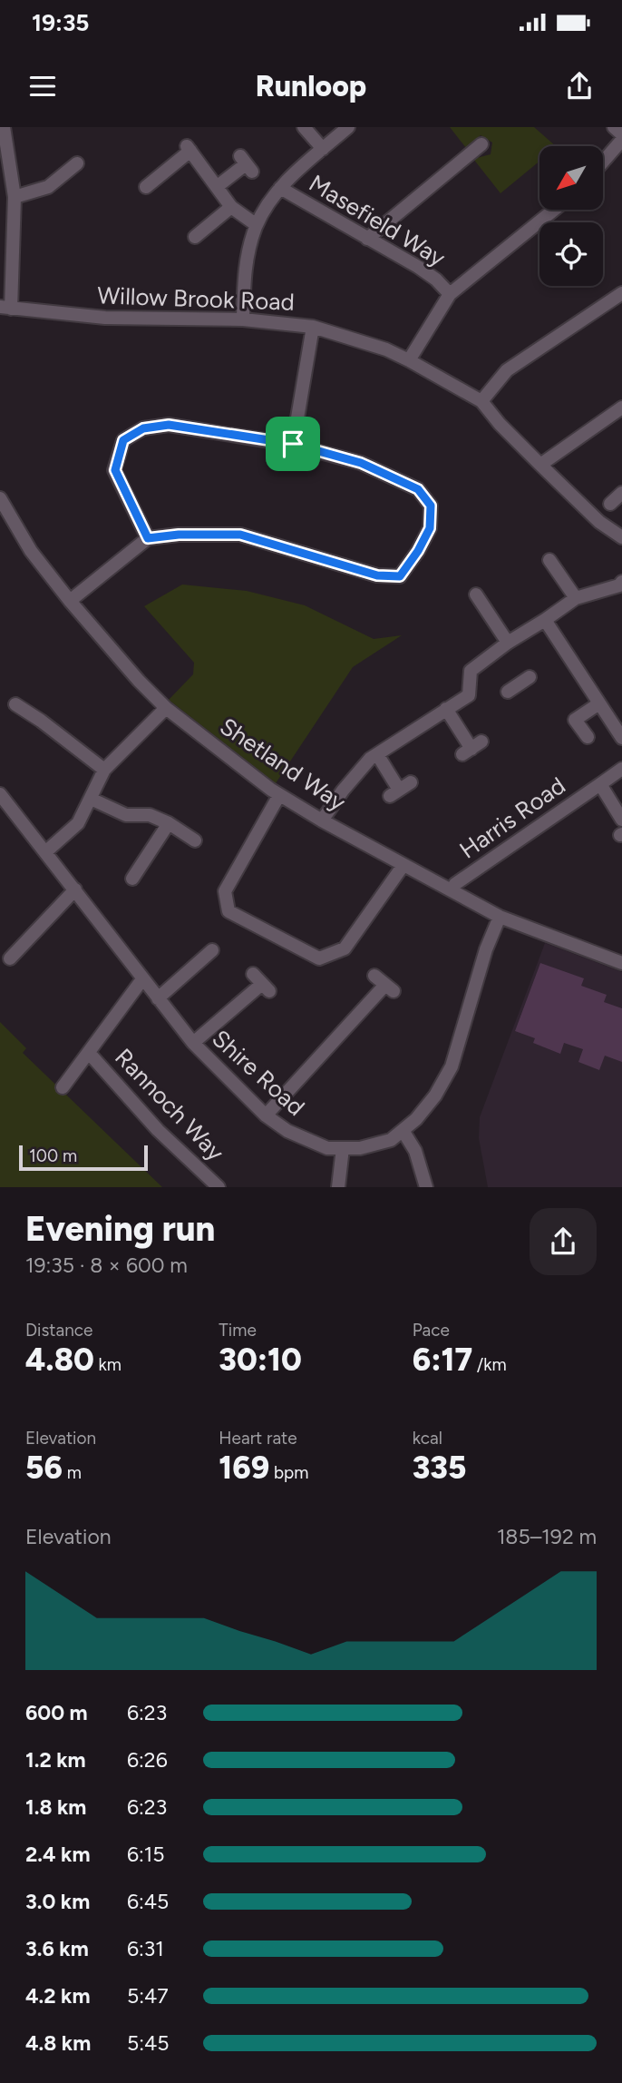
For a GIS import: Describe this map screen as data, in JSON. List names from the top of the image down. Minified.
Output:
{"streets":{"street":["Masefield Way","Willow Brook Road","Shetland Way","Harris Road","Shire Road","Rannoch Way"]},"crossings":[["Shetland Way","Harris Road"],["Shetland Way","Shire Road"],["Shire Road","Rannoch Way"]],"scale_bar":"100 m","north":"bottom left","page":{"status":"19:35","header":"Runloop","scale":"100 m","heading":["Evening run","19:35 · 8 × 600 m"],"stats":[["Distance","4.80 km"],["Time","30:10"],["Pace","6:17 /km"],["Elevation","56 m"],["Heart rate","169 bpm"],["kcal","335"]],"chart":["Elevation","185–192 m"],"list":[{"name":"600 m","note":"6:23"},{"name":"1.2 km","note":"6:26"},{"name":"1.8 km","note":"6:23"},{"name":"2.4 km","note":"6:15"},{"name":"3.0 km","note":"6:45"},{"name":"3.6 km","note":"6:31"},{"name":"4.2 km","note":"5:47"},{"name":"4.8 km","note":"5:45"}]}}
